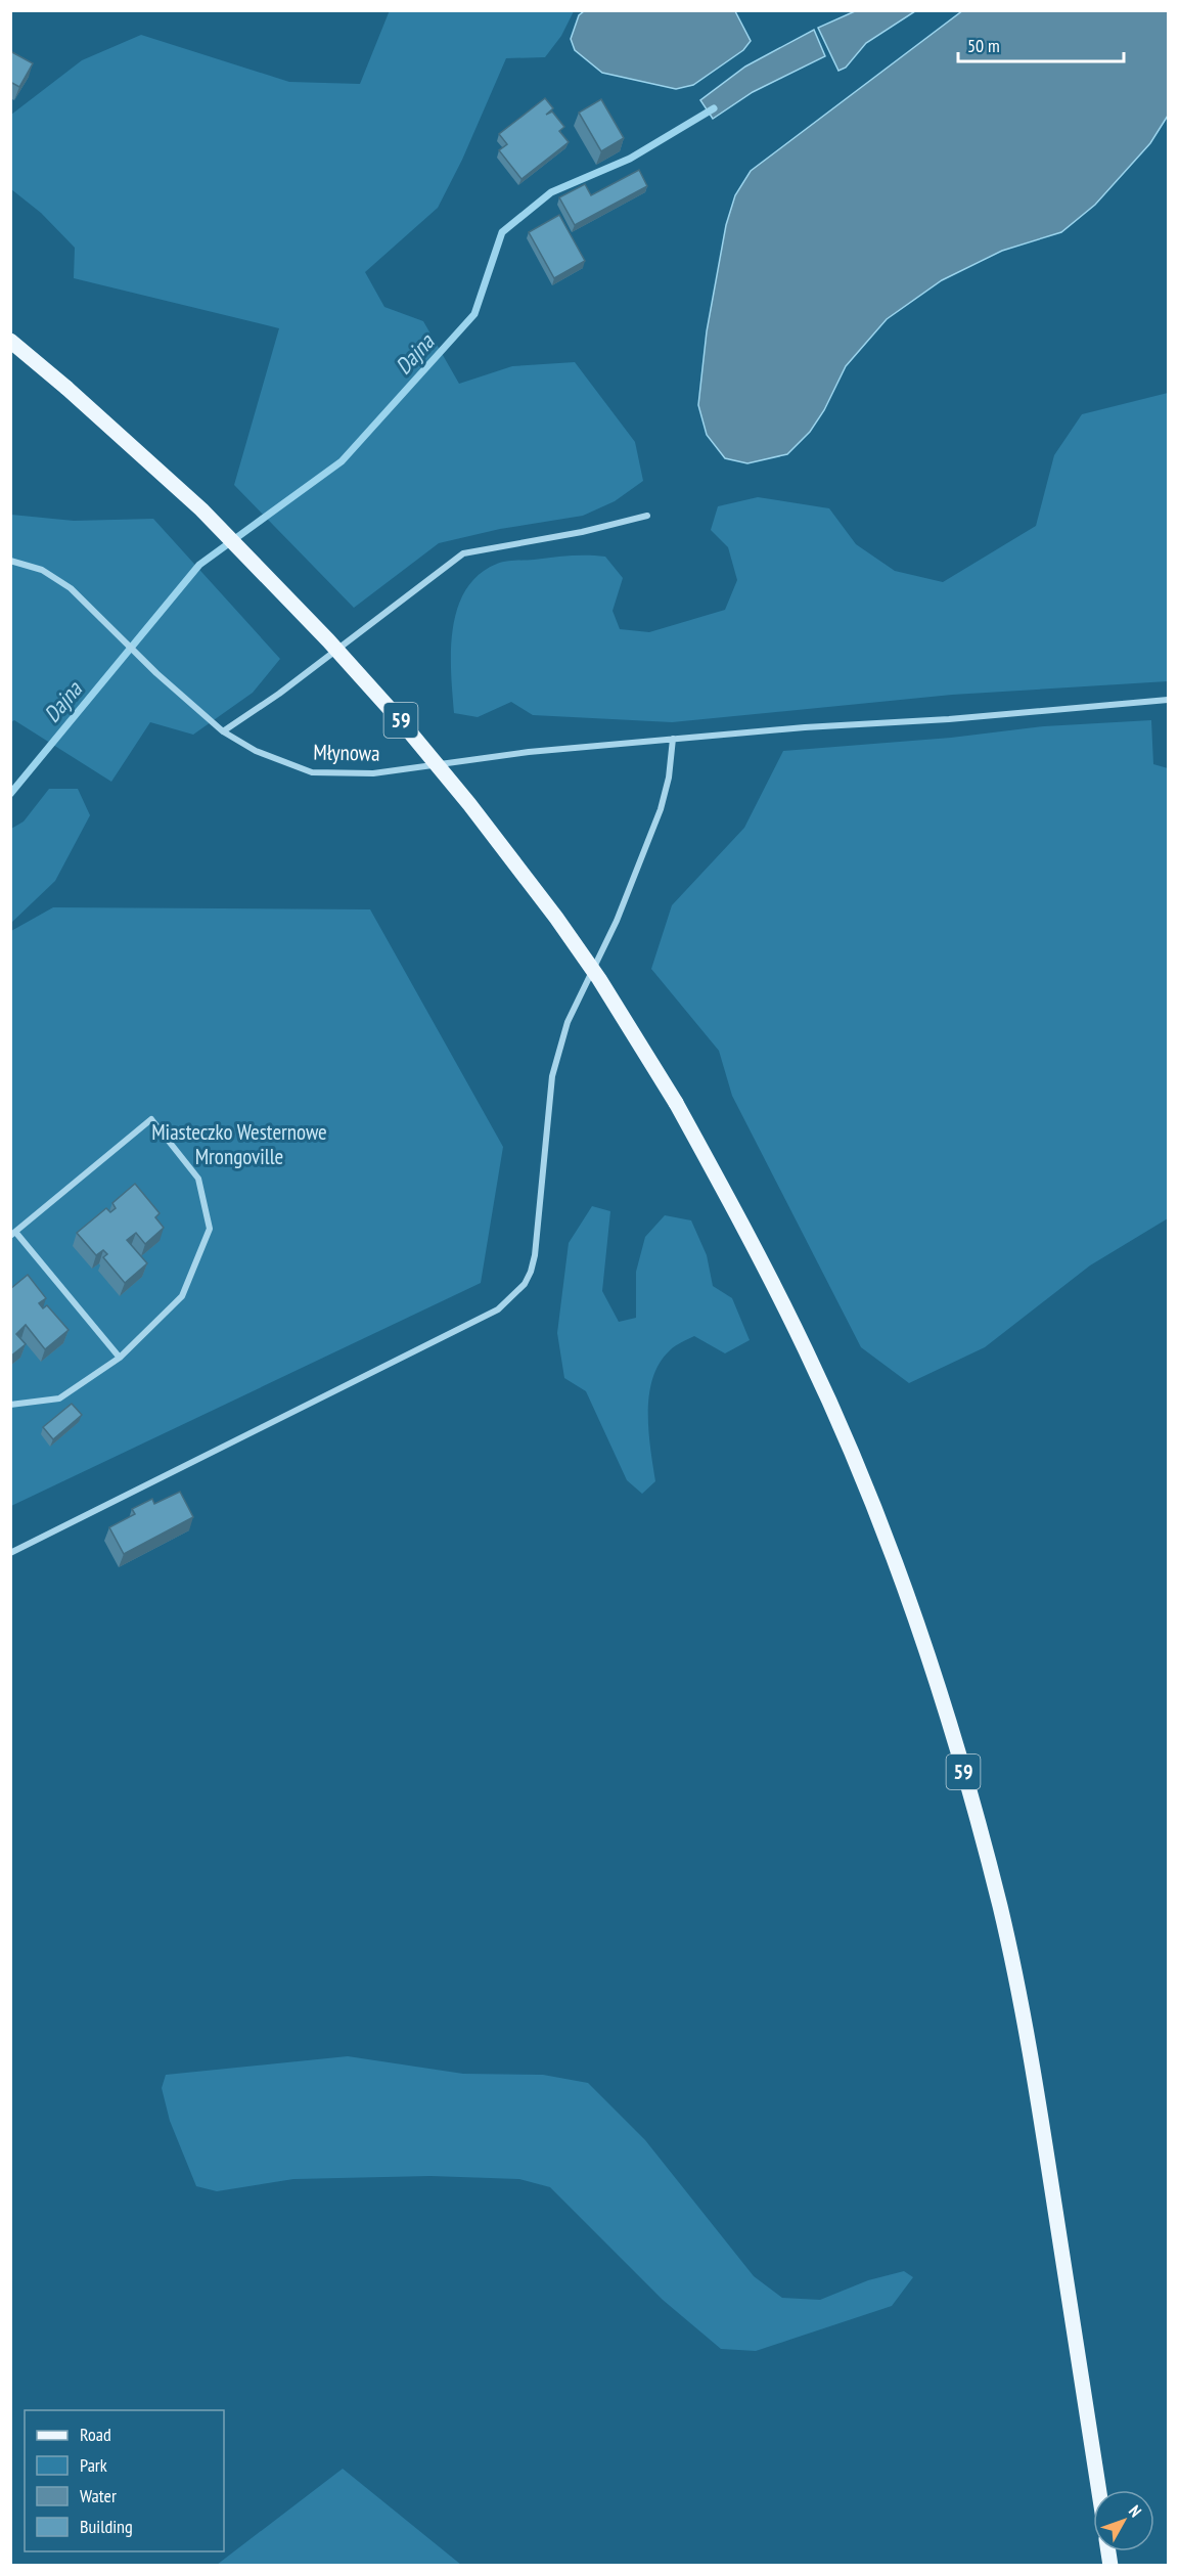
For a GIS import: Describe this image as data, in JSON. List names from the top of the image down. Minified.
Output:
{"streets":{"main road":["59"],"street":["Młynowa"]},"water":["Dajna"],"parks":["Miasteczko Westernowe Mrongoville"],"legend":["Road","Park","Water","Building"],"scale_bar":"50 m","north":"top right"}
